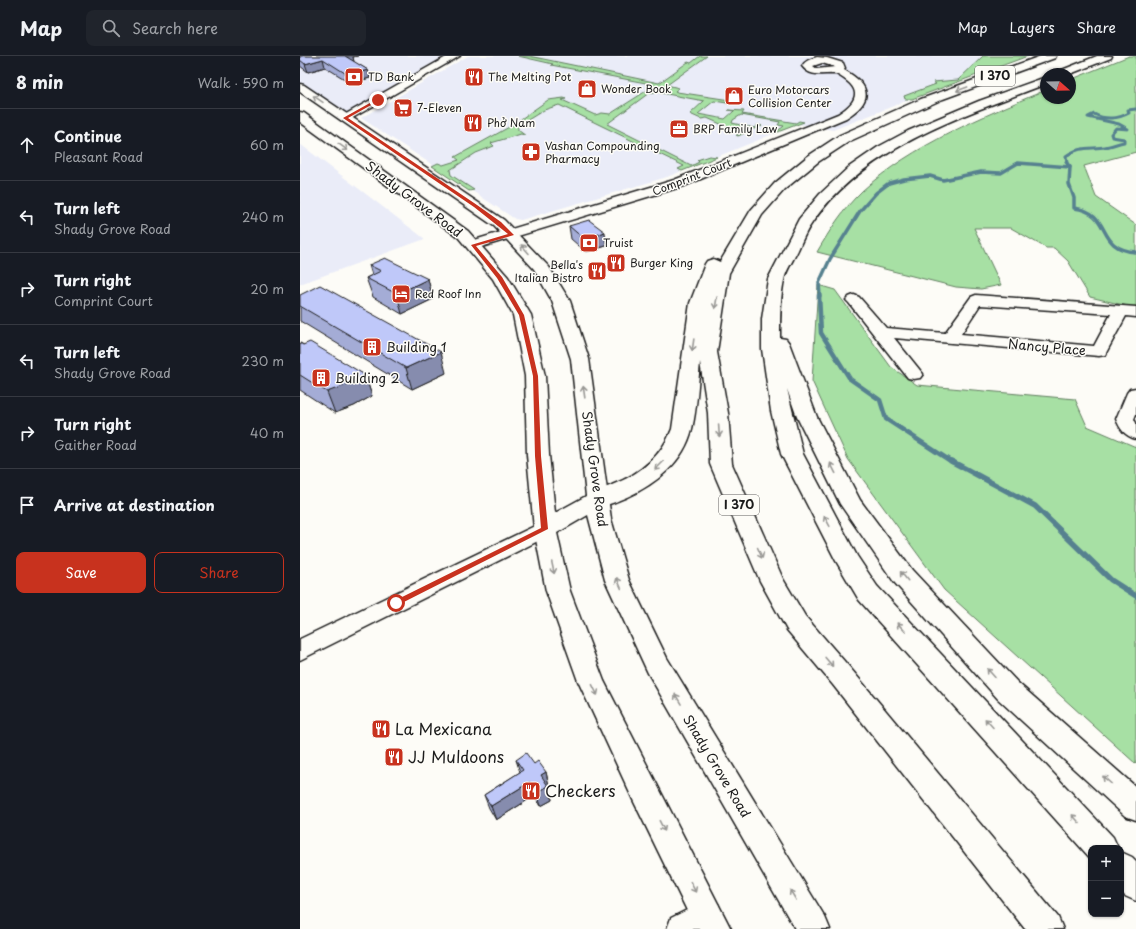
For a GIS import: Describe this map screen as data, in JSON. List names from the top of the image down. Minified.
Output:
{"streets":{"main road":["I 370","Shady Grove Road"],"street":["Comprint Court","Nancy Place"]},"crossings":[["Comprint Court","Shady Grove Road"]],"places":{"bank":["TD Bank","Truist"],"restaurant":["The Melting Pot","Phở Nam","Burger King","Bella's Italian Bistro","La Mexicana","JJ Muldoons","Checkers"],"shop":["Wonder Book","Euro Motorcars Collision Center"],"supermarket":["7-Eleven"],"office":["BRP Family Law"],"pharmacy":["Vashan Compounding Pharmacy"],"hotel":["Red Roof Inn"],"building":["Building 1","Building 2"]},"north":"right","page":{"header":"Map","search":"Search here","nav":["Map","Layers","Share"],"heading":["8 min","Walk · 590 m"],"list":[["Continue","Pleasant Road","60 m"],["Turn left","Shady Grove Road","240 m"],["Turn right","Comprint Court","20 m"],["Turn left","Shady Grove Road","230 m"],["Turn right","Gaither Road","40 m"],"Arrive at destination"],"buttons":["Save","Share"],"map_buttons":["+","−"]}}
